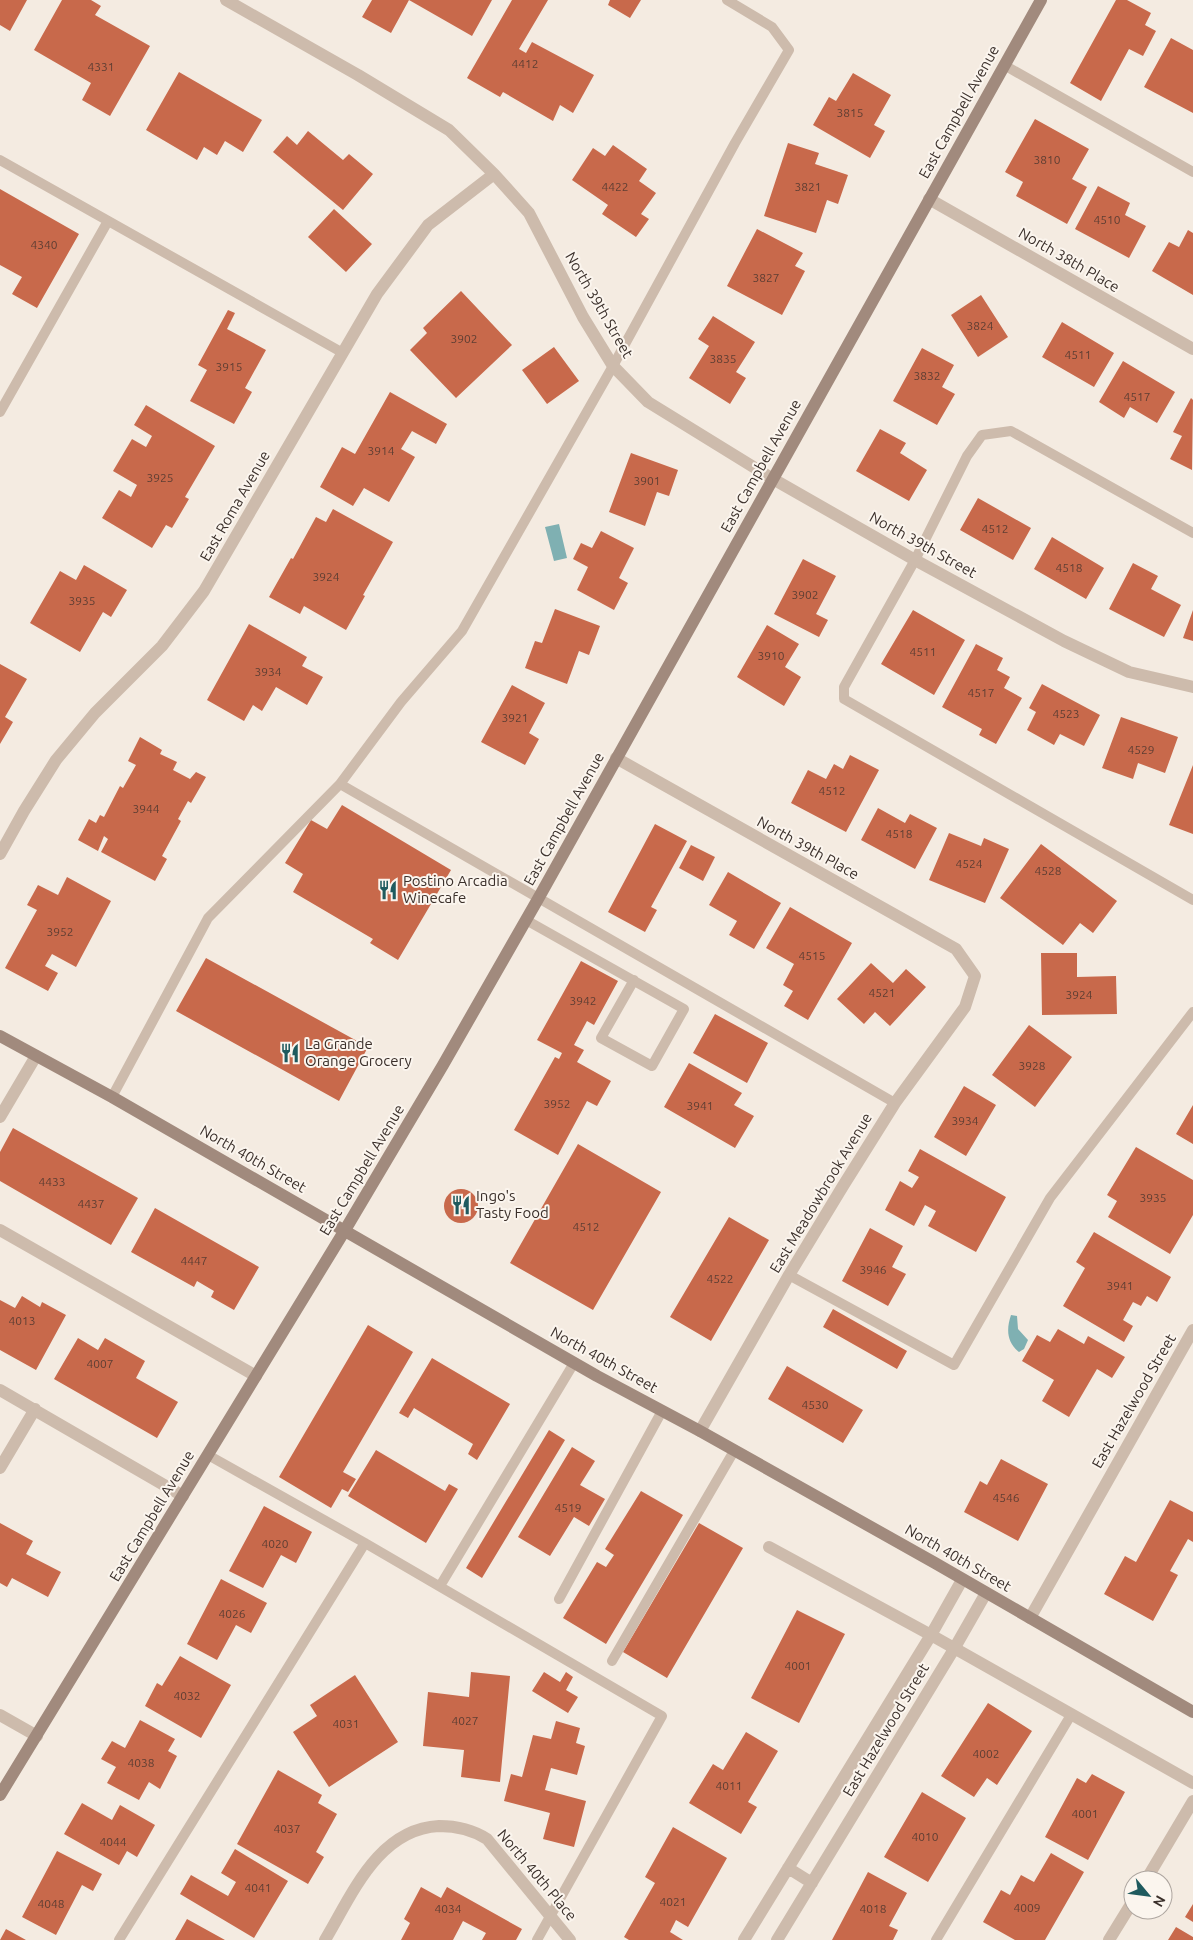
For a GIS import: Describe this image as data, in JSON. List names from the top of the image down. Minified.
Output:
{"streets":{"street":["East Campbell Avenue","North 38th Place","North 39th Street","East Roma Avenue","North 39th Place","North 40th Street","East Meadowbrook Avenue","East Hazelwood Street","North 40th Place"]},"crossings":[["East Campbell Avenue","North 38th Place"],["East Campbell Avenue","North 39th Street"],["East Campbell Avenue","North 39th Place"],["East Campbell Avenue","North 40th Street"],["North 39th Street","East Roma Avenue"],["North 39th Place","East Meadowbrook Avenue"],["North 40th Street","East Meadowbrook Avenue"],["North 40th Street","East Hazelwood Street"]],"places":{"restaurant":["Postino Arcadia Winecafe","La Grande Orange Grocery","Ingo's Tasty Food"]},"house_numbers":["4412","4331","3815","3810","4422","3821","4510","4340","3827","3824","3902","4511","3835","3915","3832","4517","3914","3925","3901","4512","4518","3924","3902","3935","4511","3910","3934","4517","4523","3921","4529","4512","3944","4518","4524","4528","3952","4515","4521","3924","3942","3928","3952","3941","3934","4433","3935","4437","4512","4447","3946","4522","3941","4013","4007","4530","4546","4519","4020","4026","4001","4032","4027","4031","4002","4038","4011","4001","4037","4010","4044","4041","4021","4048","4009","4034","4018"],"north":"bottom right"}
